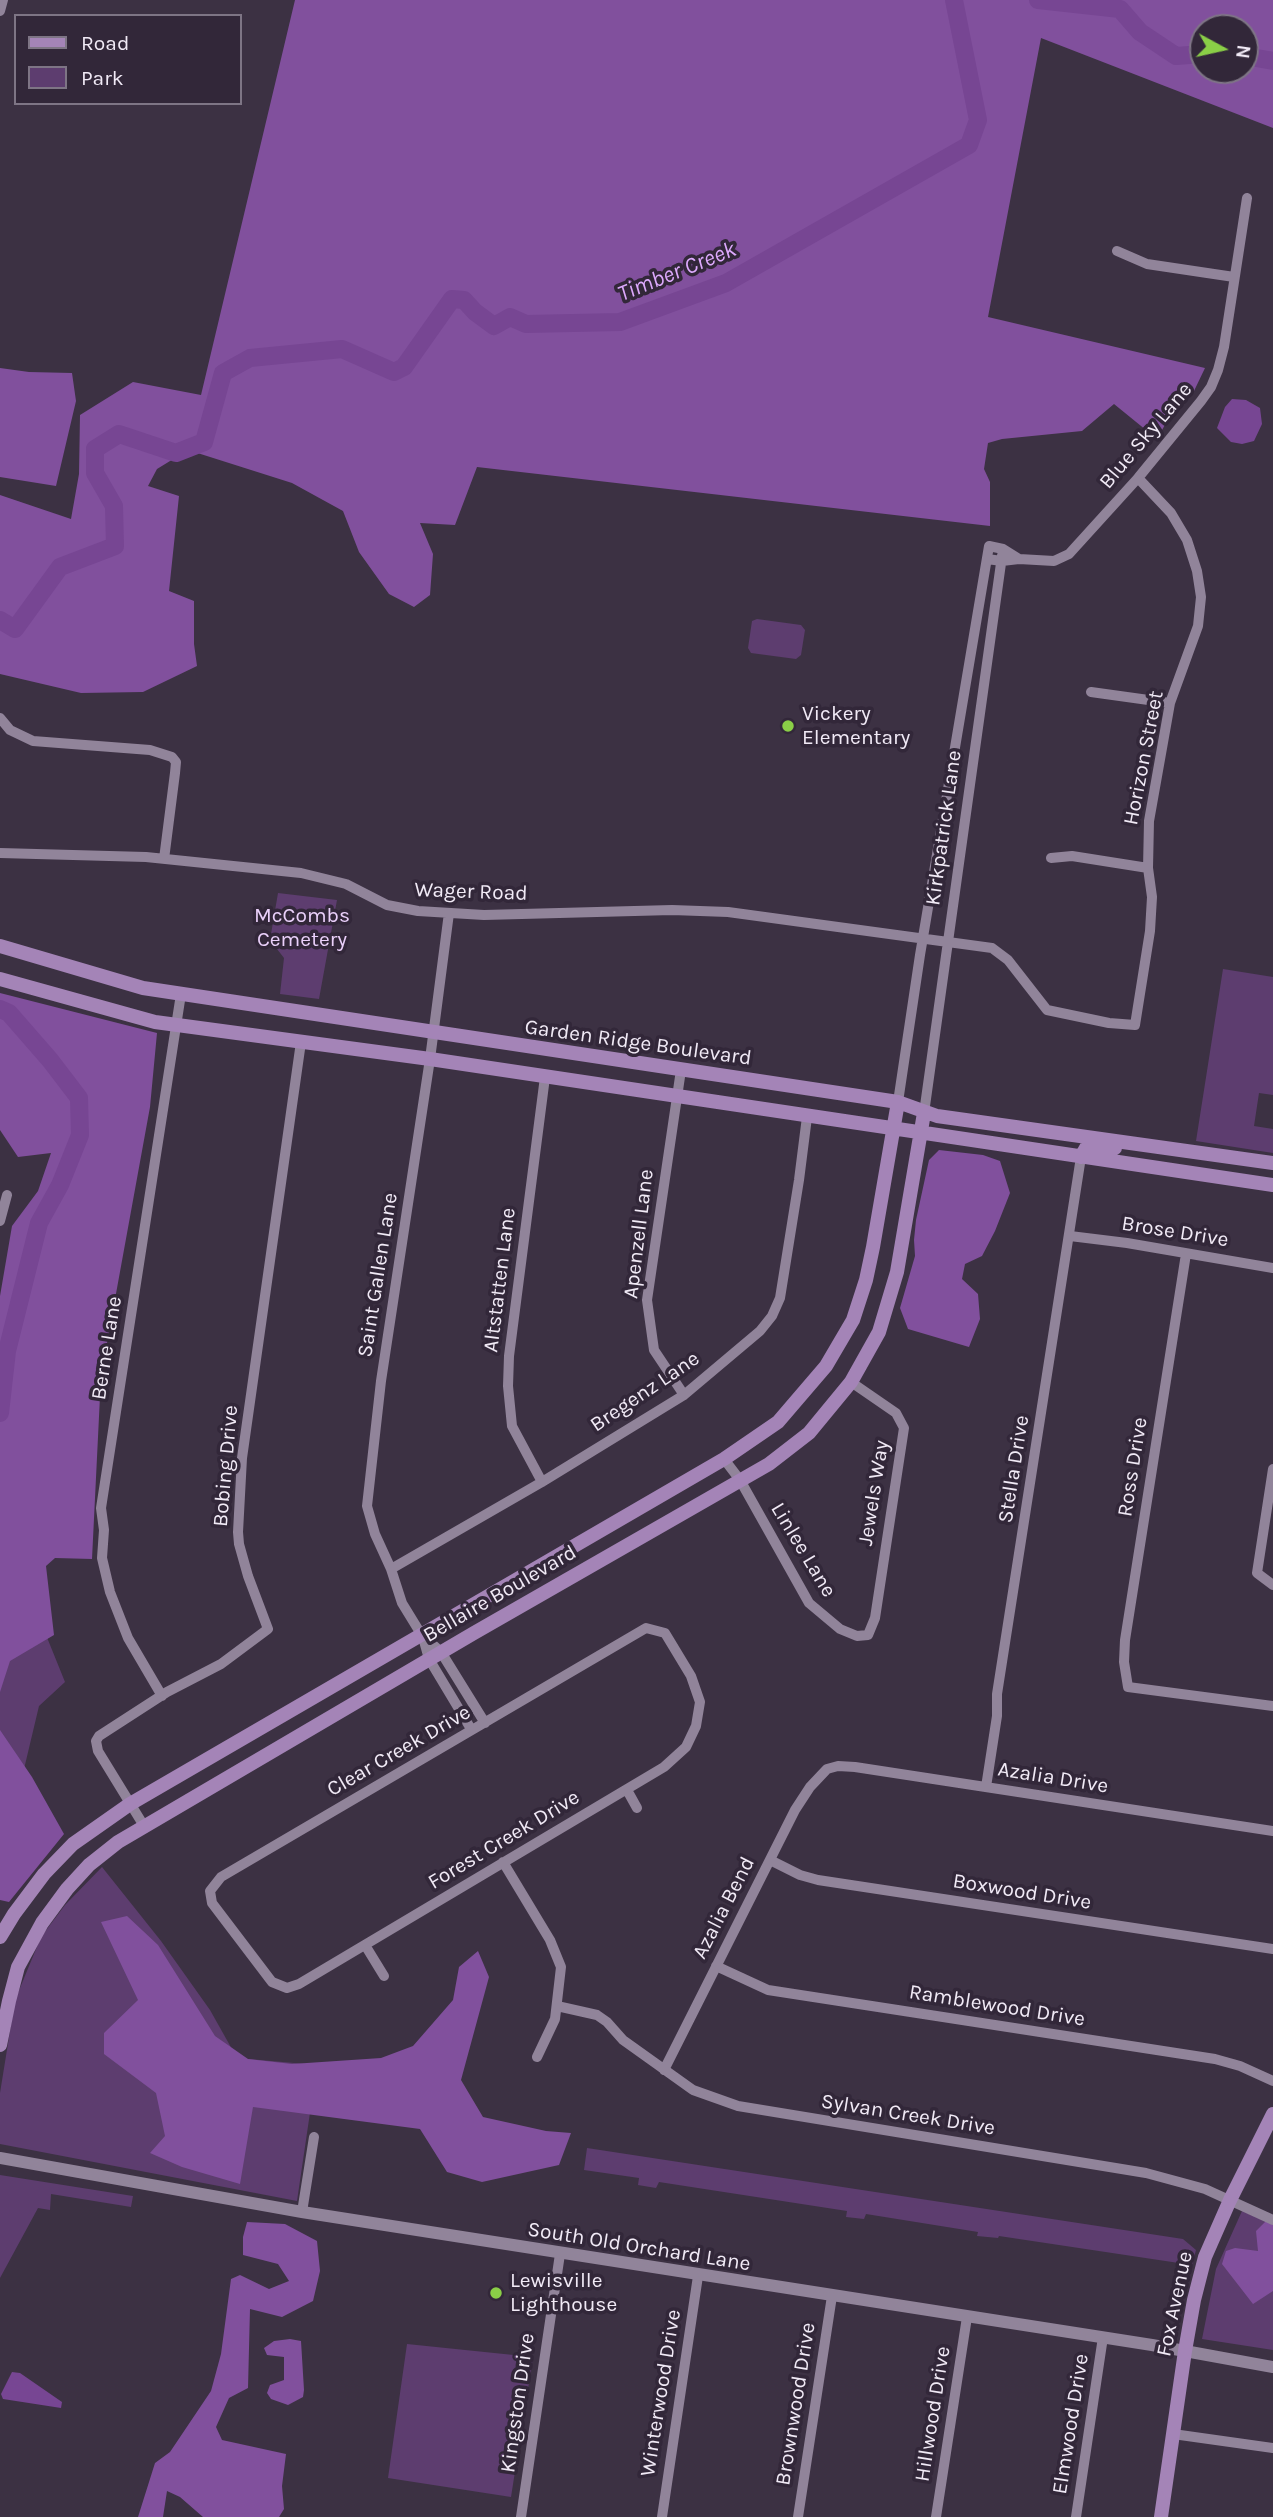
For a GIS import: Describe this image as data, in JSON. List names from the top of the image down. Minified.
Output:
{"streets":{"main road":["Garden Ridge Boulevard","Bellaire Boulevard","Fox Avenue"],"street":["Blue Sky Lane","Horizon Street","Kirkpatrick Lane","Wager Road","Brose Drive","Apenzell Lane","Saint Gallen Lane","Altstatten Lane","Berne Lane","Bregenz Lane","Bobing Drive","Ross Drive","Stella Drive","Jewels Way","Linlee Lane","Clear Creek Drive","Azalia Drive","Forest Creek Drive","Boxwood Drive","Azalia Bend","Ramblewood Drive","Sylvan Creek Drive","South Old Orchard Lane","Winterwood Drive","Kingston Drive","Brownwood Drive","Hillwood Drive","Elmwood Drive"]},"crossings":[["Blue Sky Lane","Horizon Street"],["Blue Sky Lane","Kirkpatrick Lane"],["Horizon Street","Wager Road"],["Kirkpatrick Lane","Wager Road"],["Kirkpatrick Lane","Garden Ridge Boulevard"],["Kirkpatrick Lane","Bellaire Boulevard"],["Wager Road","Saint Gallen Lane"],["Garden Ridge Boulevard","Apenzell Lane"],["Garden Ridge Boulevard","Saint Gallen Lane"],["Garden Ridge Boulevard","Berne Lane"],["Garden Ridge Boulevard","Bellaire Boulevard"],["Brose Drive","Ross Drive"],["Brose Drive","Stella Drive"],["Apenzell Lane","Bregenz Lane"],["Saint Gallen Lane","Bregenz Lane"],["Saint Gallen Lane","Bellaire Boulevard"],["Altstatten Lane","Bregenz Lane"],["Berne Lane","Bobing Drive"],["Bobing Drive","Bellaire Boulevard"],["Stella Drive","Azalia Drive"],["Jewels Way","Linlee Lane"],["Jewels Way","Bellaire Boulevard"],["Linlee Lane","Bellaire Boulevard"],["Clear Creek Drive","Forest Creek Drive"],["Azalia Drive","Azalia Bend"],["Boxwood Drive","Azalia Bend"],["Azalia Bend","Ramblewood Drive"],["Azalia Bend","Sylvan Creek Drive"],["Sylvan Creek Drive","Fox Avenue"],["South Old Orchard Lane","Fox Avenue"],["South Old Orchard Lane","Winterwood Drive"],["South Old Orchard Lane","Kingston Drive"],["South Old Orchard Lane","Brownwood Drive"],["South Old Orchard Lane","Hillwood Drive"],["South Old Orchard Lane","Elmwood Drive"]],"water":["Timber Creek"],"parks":["McCombs Cemetery"],"places":["Vickery Elementary","Lewisville Lighthouse"],"legend":["Road","Park"],"north":"right"}
